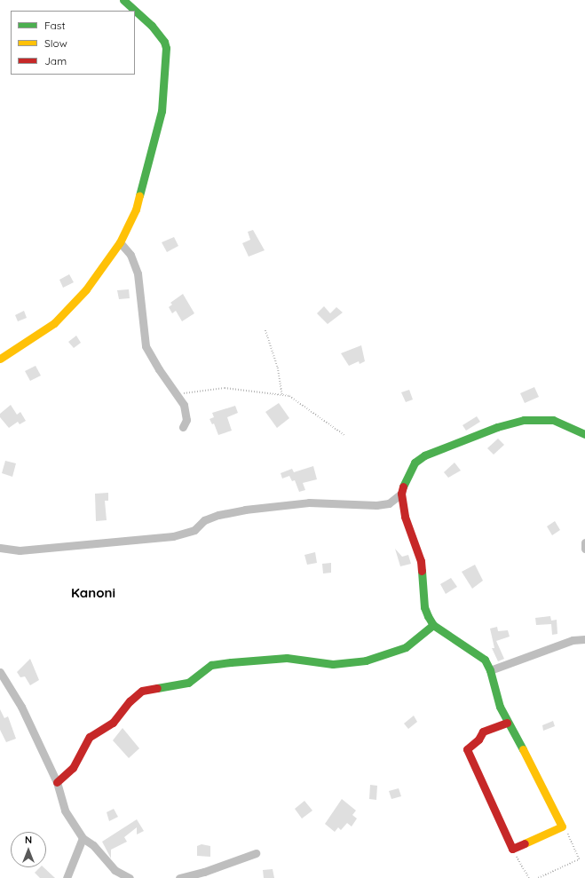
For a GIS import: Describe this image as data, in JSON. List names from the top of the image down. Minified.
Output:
{"districts":["Kanoni"],"legend":["Fast","Slow","Jam"],"north":"top"}
